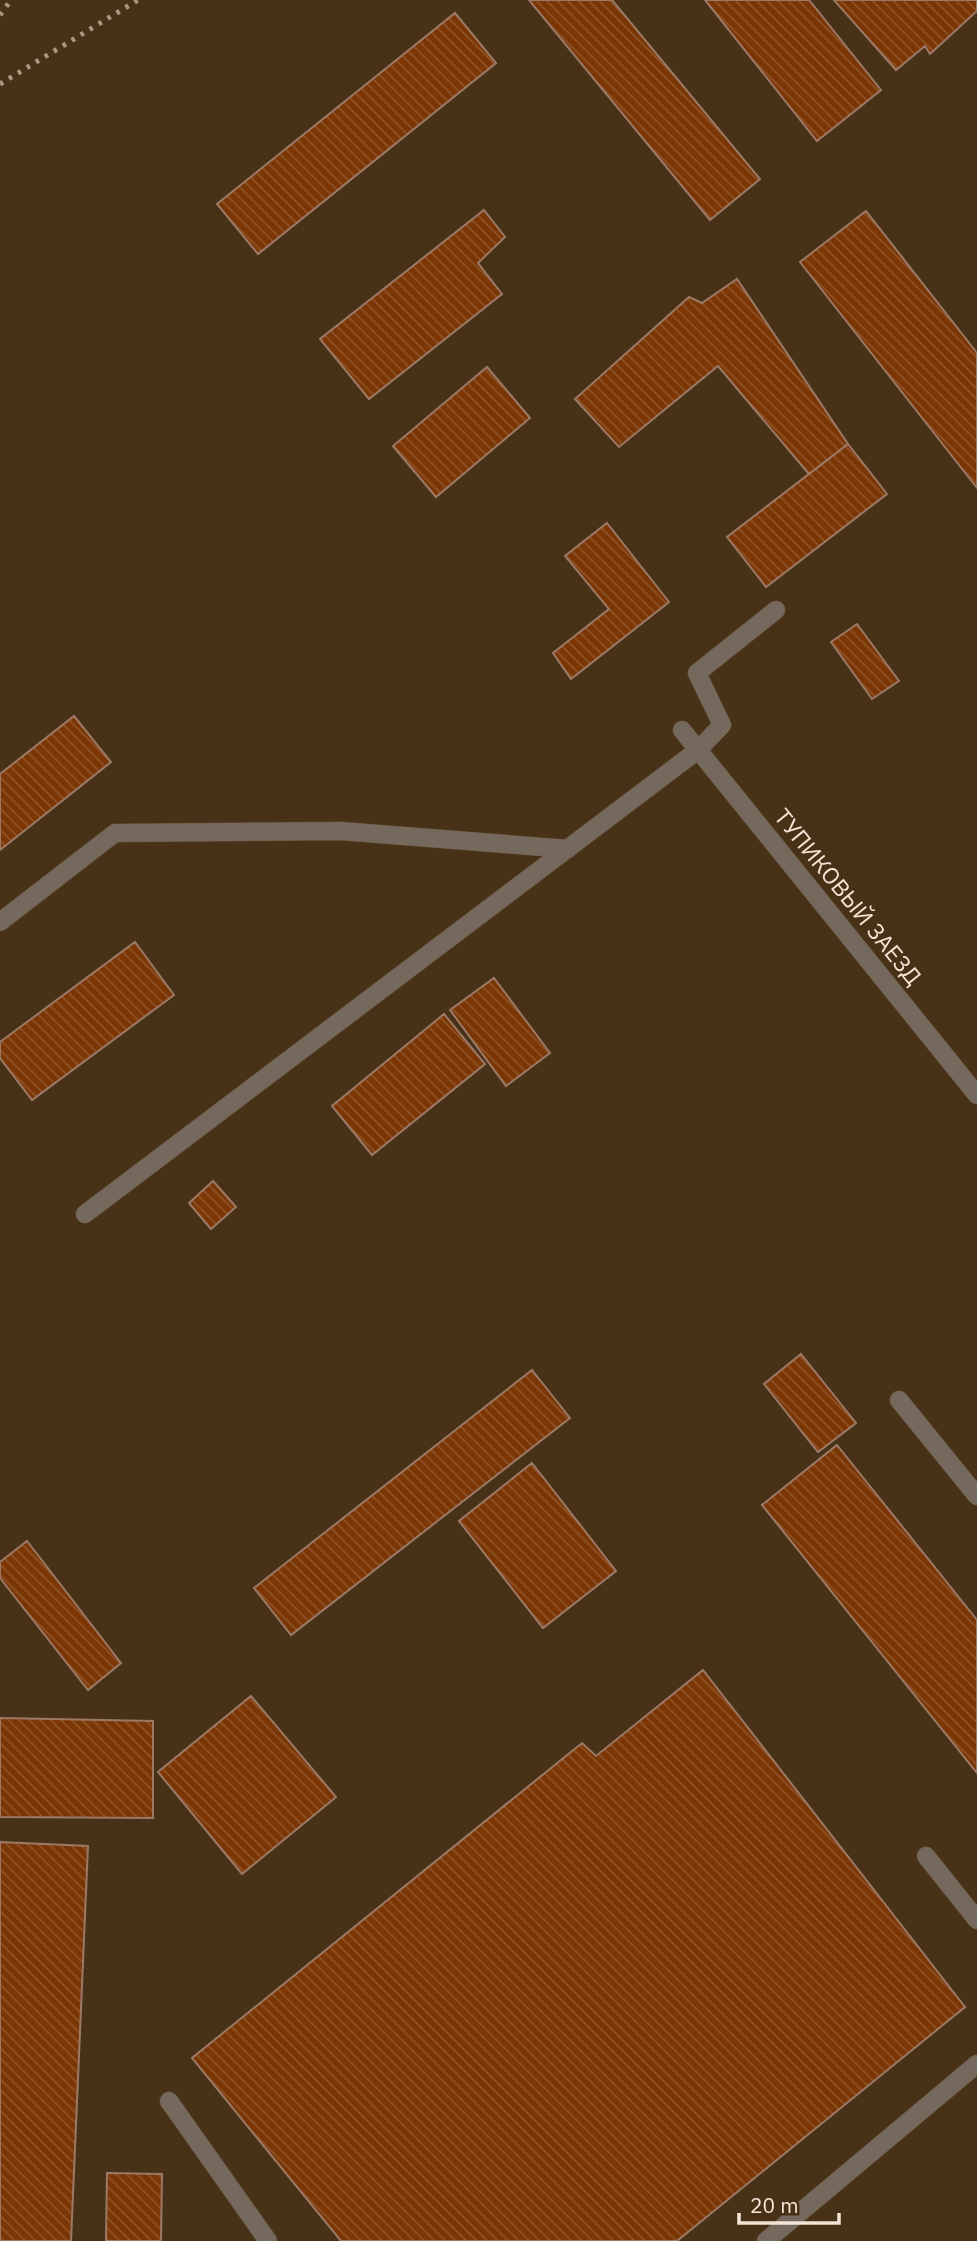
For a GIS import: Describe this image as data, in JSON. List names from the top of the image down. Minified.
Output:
{"streets":{"street":["ТУПИКОВЫЙ ЗАЕЗД"]},"scale_bar":"20 m"}
